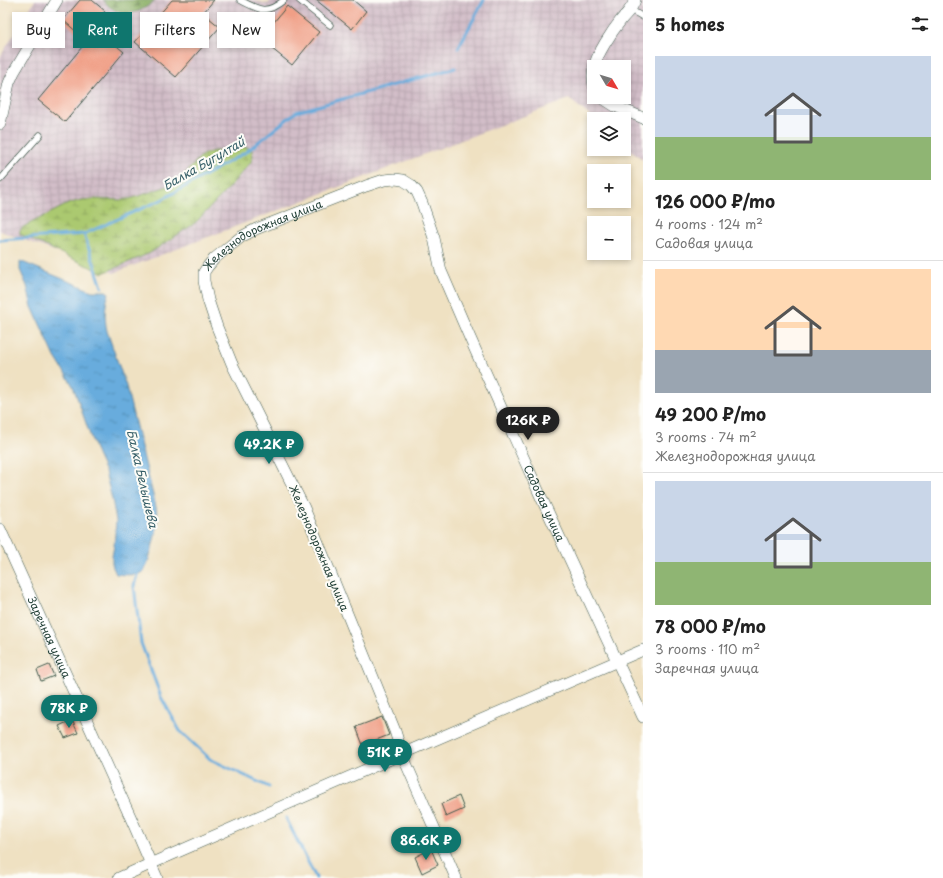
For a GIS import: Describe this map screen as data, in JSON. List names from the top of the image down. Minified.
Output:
{"streets":{"street":["Железнодорожная улица","Садовая улица","Заречная улица"]},"crossings":[["Железнодорожная улица","Садовая улица"]],"water":["Балка Бугултай","Балка Белышева"],"north":"bottom right","page":{"heading":"5 homes","chip":["Buy","Rent","Filters","New"],"list":[{"name":"126 000 ₽/mo","note":"4 rooms · 124 m² · Садовая улица"},{"name":"49 200 ₽/mo","note":"3 rooms · 74 m² · Железнодорожная улица"},{"name":"78 000 ₽/mo","note":"3 rooms · 110 m² · Заречная улица"}],"map_buttons":["+","−"],"price":["126K ₽","49.2K ₽","78K ₽","51K ₽","86.6K ₽"]}}
